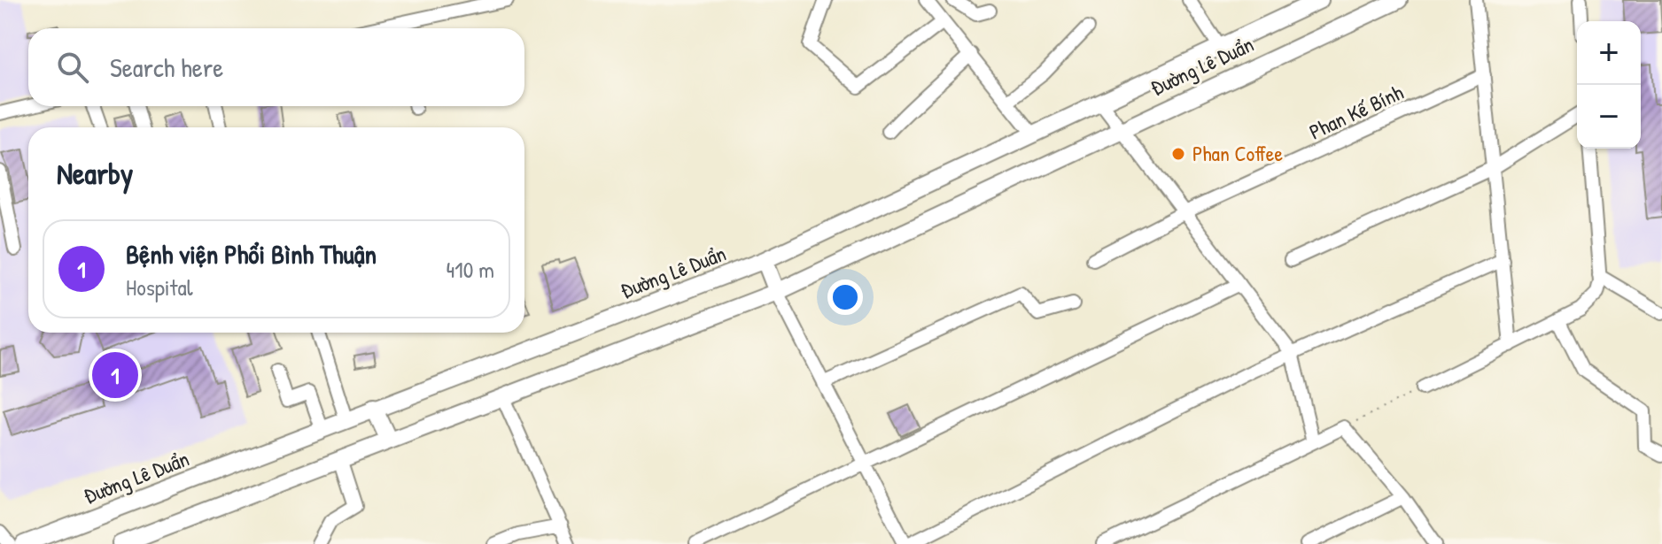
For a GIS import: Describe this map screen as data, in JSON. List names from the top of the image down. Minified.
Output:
{"streets":{"main road":["Đường Lê Duẩn"],"street":["Phan Kế Bính"]},"places":["Phan Coffee"],"page":{"map_buttons":["+","−"],"search":"Search here","heading":"Nearby","list":[{"mark":"1","name":"Bệnh viện Phổi Bình Thuận","note":"Hospital","value":"410 m"}],"pins":"1"}}
